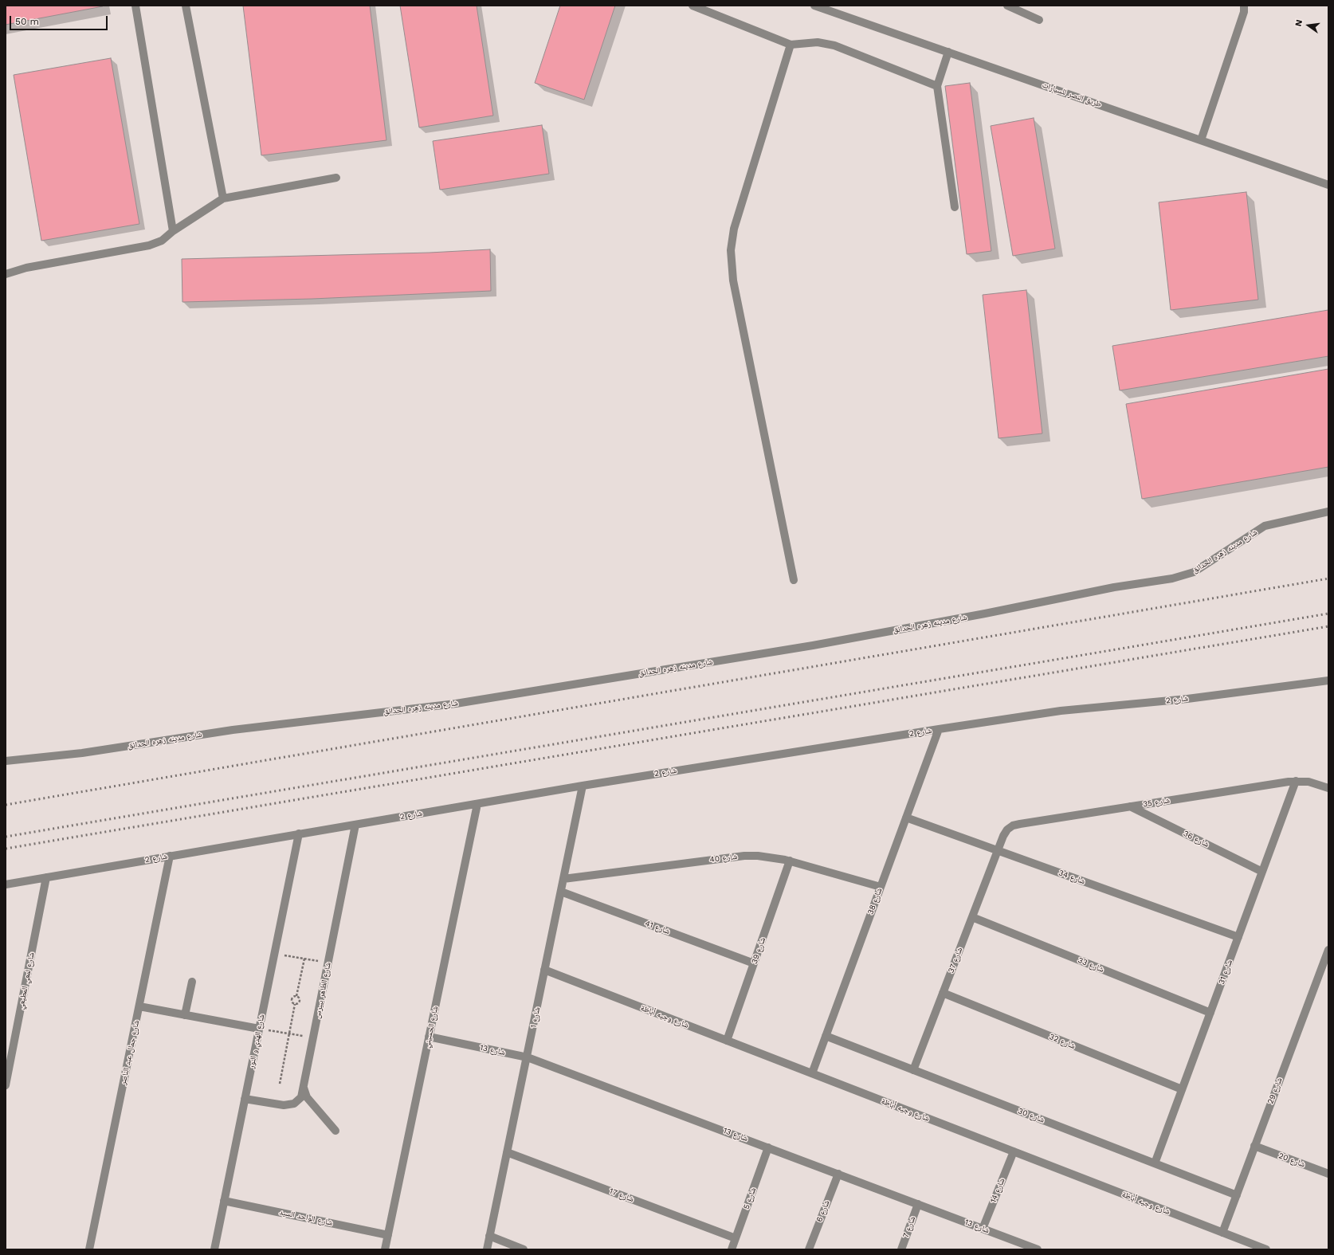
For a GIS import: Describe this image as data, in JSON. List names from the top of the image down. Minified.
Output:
{"streets":{"street":["طريق النصر للسيارات","شارع مدينه زهره الحدائق","شارع 2","شارع 35","شارع 36","شارع 40","شارع 34","شارع 38","شارع 41","شارع 39","شارع 37","شارع 33","شارع 31","شارع لمعي المطيعي","شارع الظاهر بيبرس","شارع وجيه أباظة","شارع 1","شارع الحسيني","شارع الهدي و النور","شارع 32","شارع 13","شارع جمال عبد الناصر","شارع 29","شارع 30","شارع 20","شارع 14","شارع 17","شارع 5","شارع 6","شارع الواحد السيد","شارع 7"]},"crossings":[["شارع 2","شارع 38"],["شارع 2","شارع لمعي المطيعي"],["شارع 2","شارع الظاهر بيبرس"],["شارع 2","شارع 1"],["شارع 2","شارع الحسيني"],["شارع 2","شارع الهدي و النور"],["شارع 2","شارع جمال عبد الناصر"],["شارع 35","شارع 36"],["شارع 35","شارع 34"],["شارع 35","شارع 37"],["شارع 35","شارع 31"],["شارع 36","شارع 31"],["شارع 40","شارع 38"],["شارع 40","شارع 39"],["شارع 40","شارع 1"],["شارع 34","شارع 38"],["شارع 34","شارع 37"],["شارع 34","شارع 31"],["شارع 38","شارع وجيه أباظة"],["شارع 38","شارع 30"],["شارع 41","شارع 39"],["شارع 41","شارع 1"],["شارع 39","شارع وجيه أباظة"],["شارع 37","شارع 33"],["شارع 37","شارع 32"],["شارع 37","شارع 30"],["شارع 33","شارع 31"],["شارع 31","شارع 32"],["شارع 31","شارع 30"],["شارع الظاهر بيبرس","شارع الهدي و النور"],["شارع وجيه أباظة","شارع 1"],["شارع وجيه أباظة","شارع 29"],["شارع وجيه أباظة","شارع 14"],["شارع 1","شارع 13"],["شارع 1","شارع 17"],["شارع الحسيني","شارع 13"],["شارع الحسيني","شارع الواحد السيد"],["شارع الهدي و النور","شارع الواحد السيد"],["شارع 13","شارع 14"],["شارع 13","شارع 5"],["شارع 13","شارع 6"],["شارع 13","شارع 7"],["شارع 29","شارع 30"],["شارع 29","شارع 20"],["شارع 17","شارع 5"]],"scale_bar":"50 m","north":"left"}
